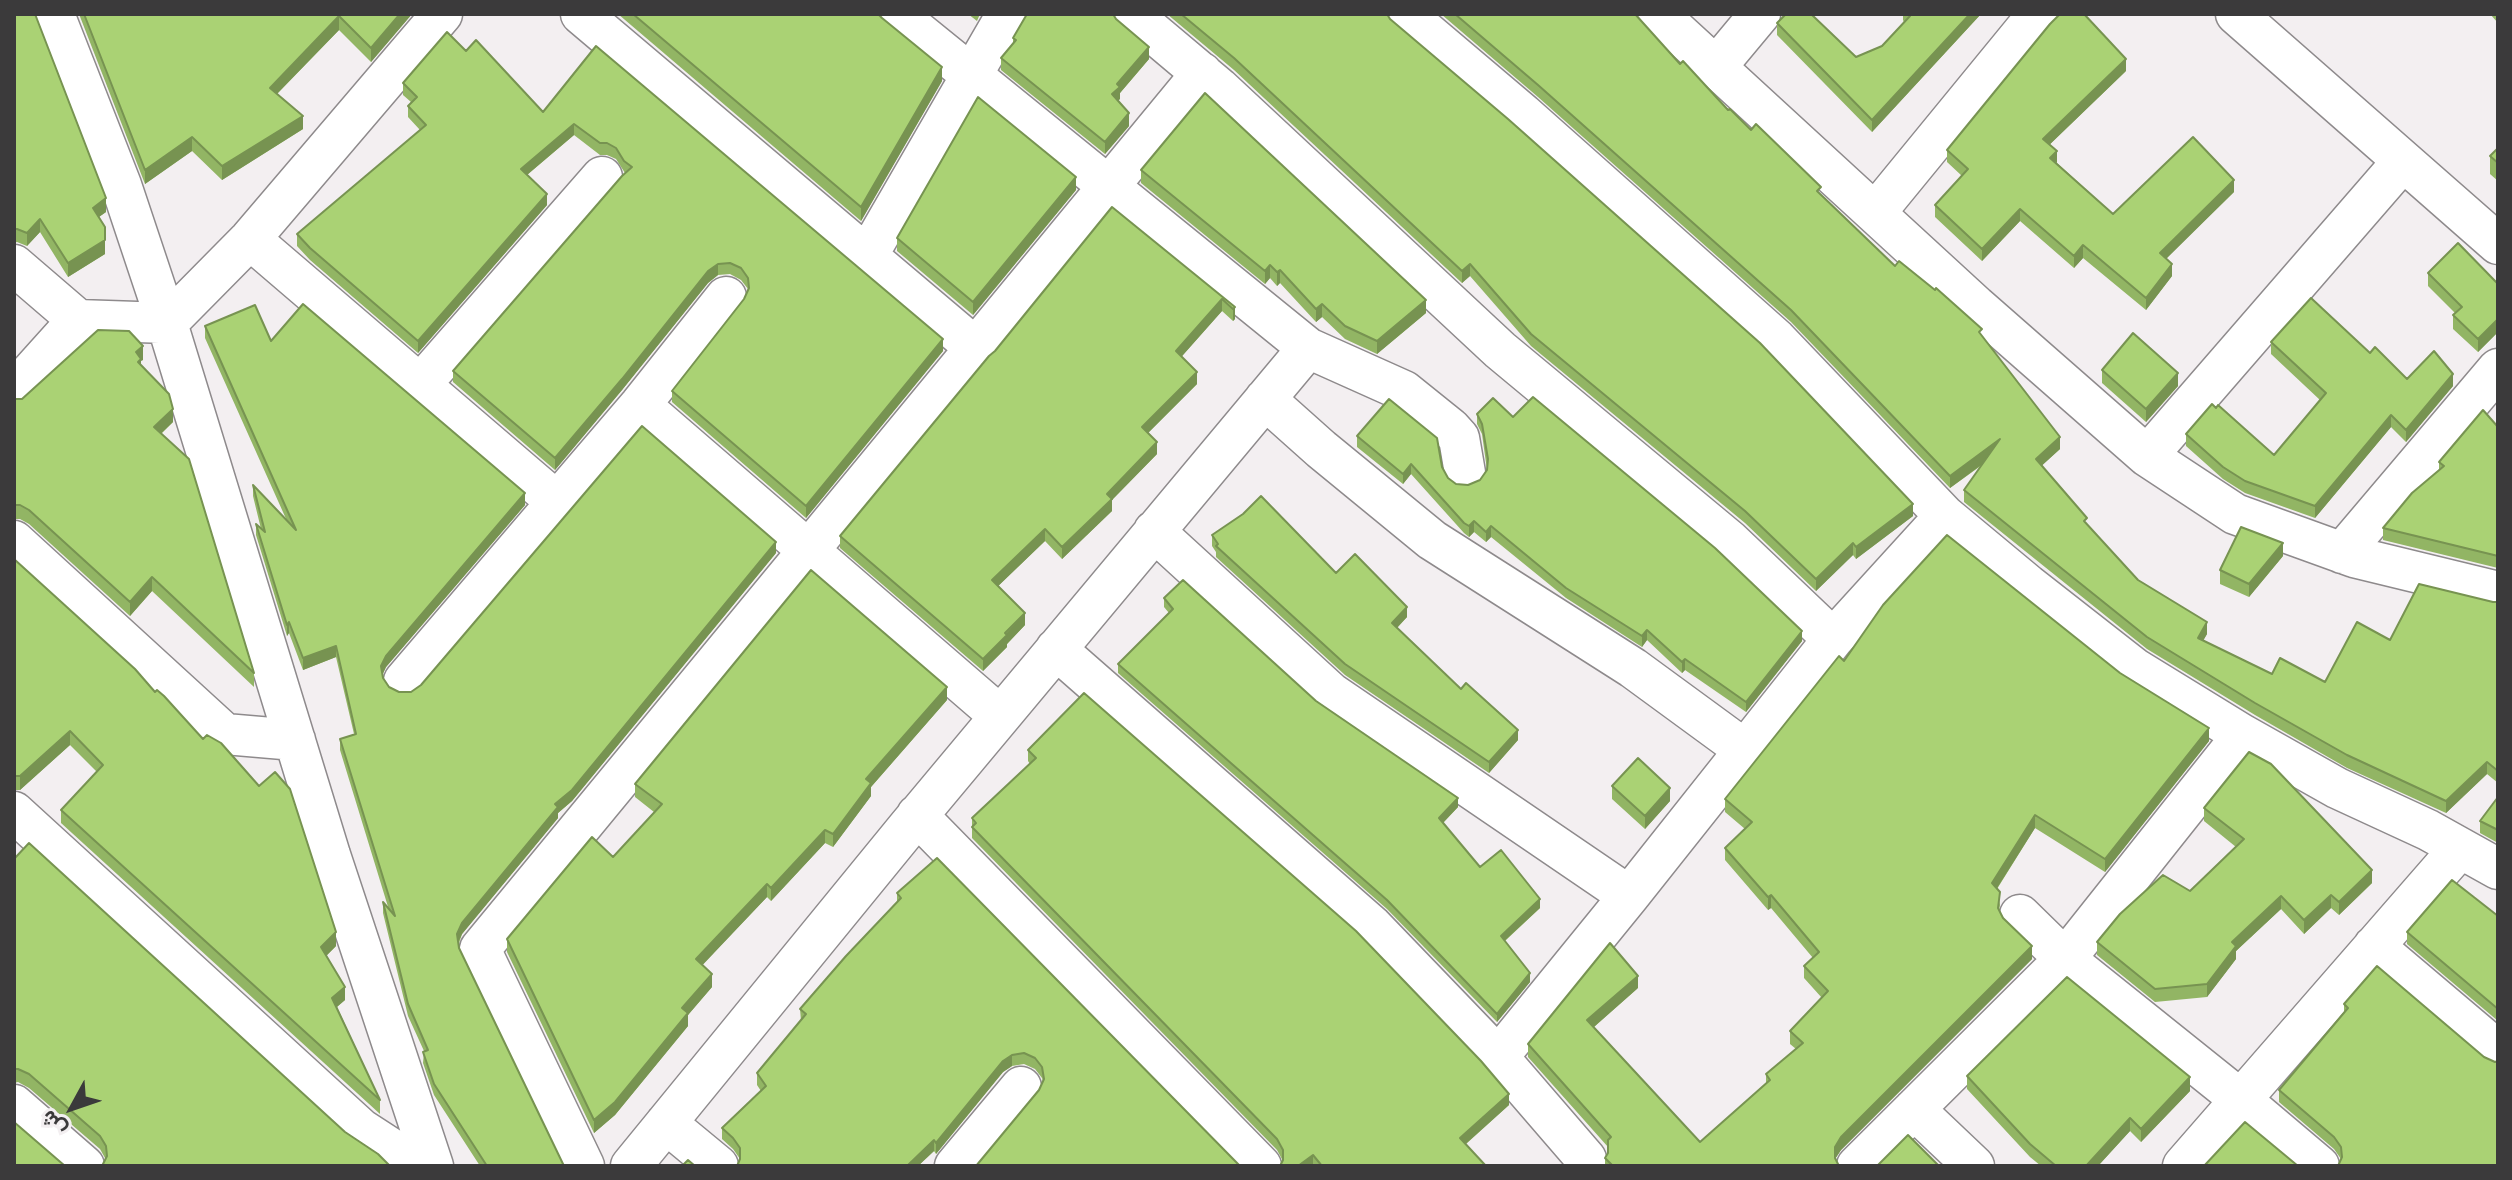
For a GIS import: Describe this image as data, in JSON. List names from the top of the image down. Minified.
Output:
{"north":"bottom left"}
